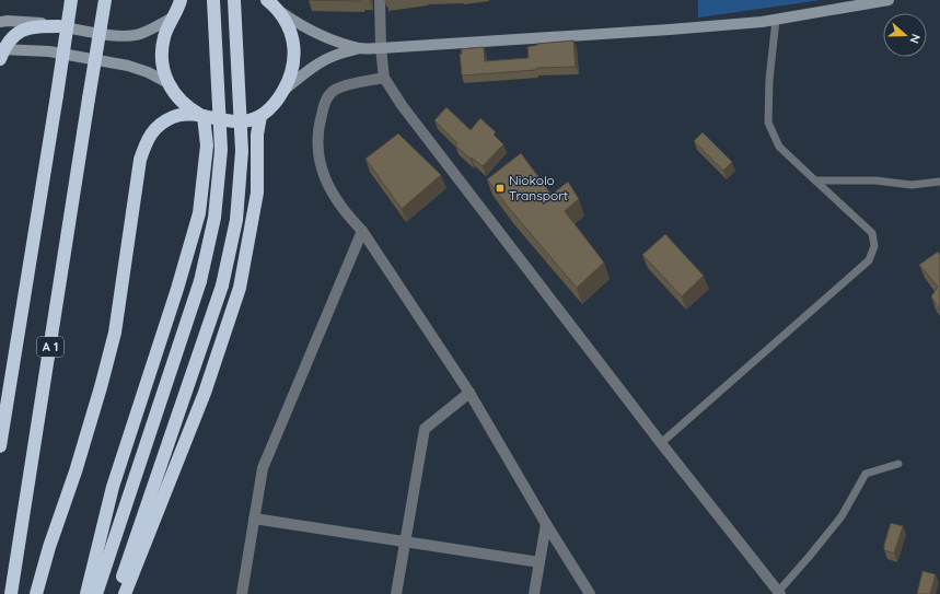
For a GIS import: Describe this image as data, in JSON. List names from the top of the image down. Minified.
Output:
{"streets":{"highway":["A 1"]},"places":{"transit":["Niokolo Transport"]},"north":"right"}
